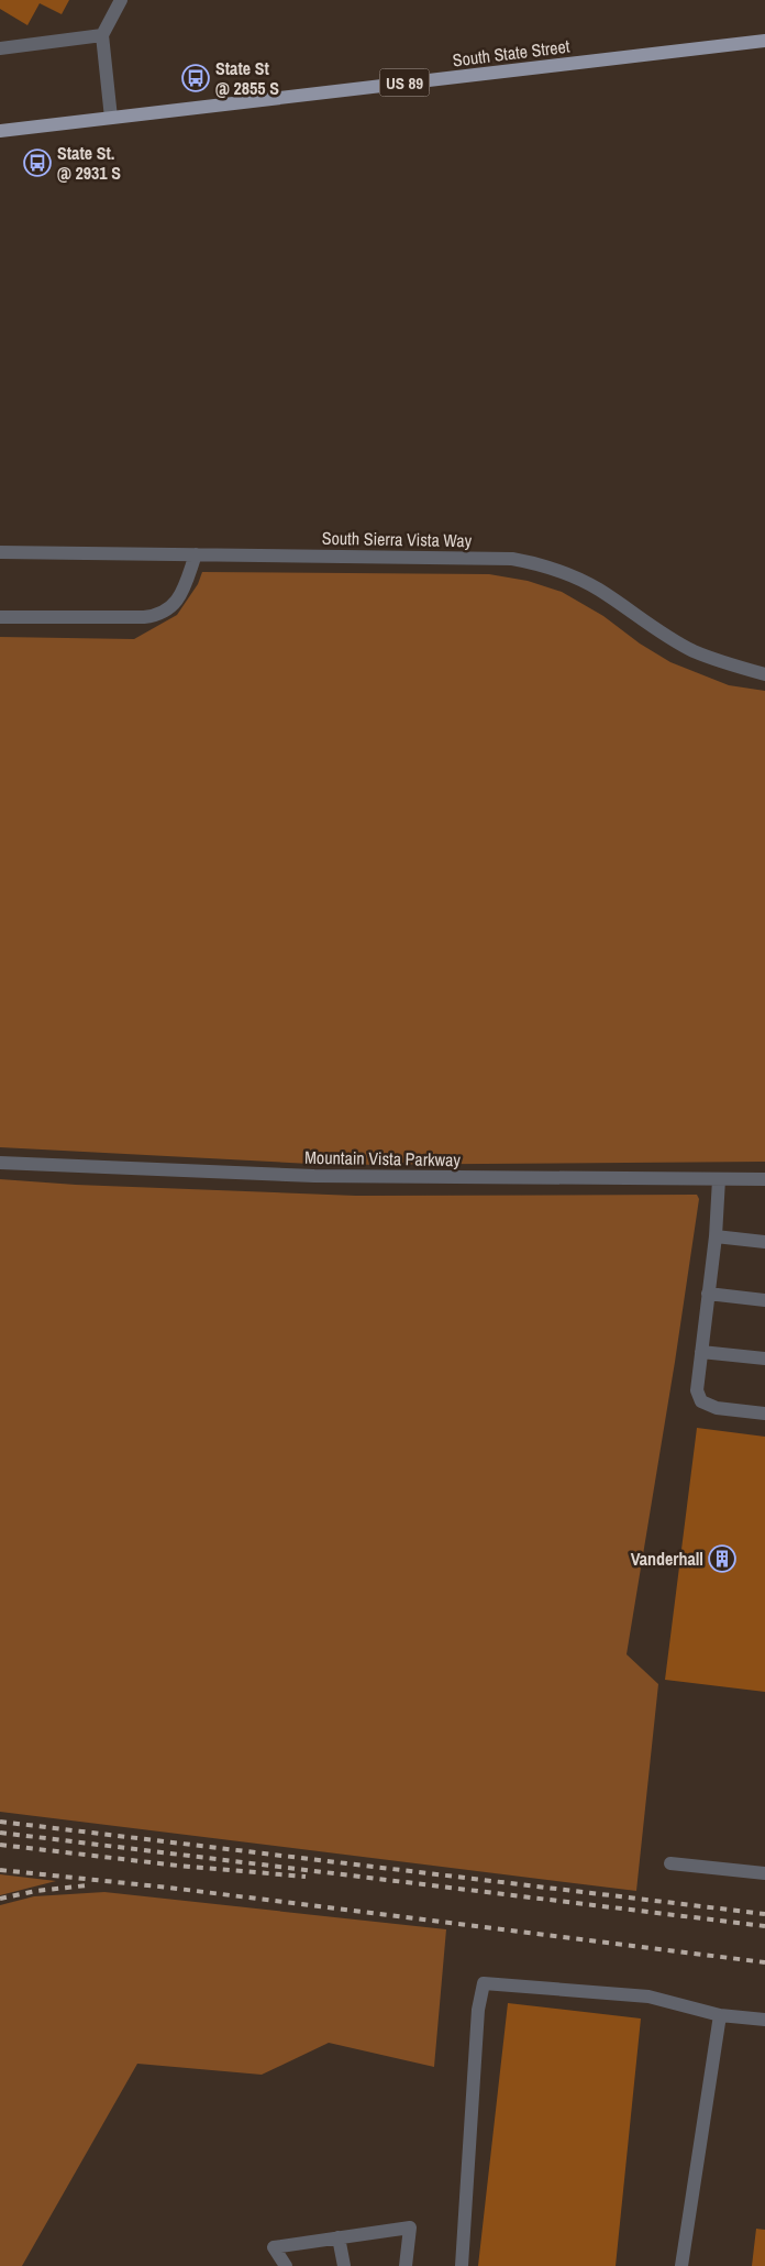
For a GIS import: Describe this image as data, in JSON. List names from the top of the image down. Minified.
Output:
{"streets":{"main road":["South State Street","US 89"],"street":["South Sierra Vista Way","Mountain Vista Parkway"]},"places":{"bus stop":["State St @ 2855 S","State St. @ 2931 S"],"building":["Vanderhall"]}}
